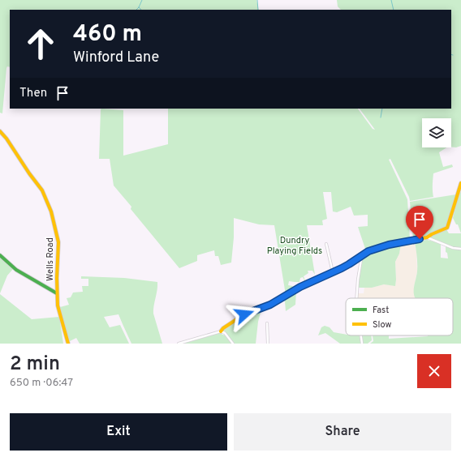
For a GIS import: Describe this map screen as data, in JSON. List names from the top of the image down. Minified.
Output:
{"streets":{"street":["Wells Road"]},"parks":["Dundry Playing Fields"],"legend":["Fast","Slow"],"page":{"turn":["460 m","Winford Lane"],"then":"Then","heading":["2 min","650 m · 06:47"],"buttons":["Exit","Share"]}}
